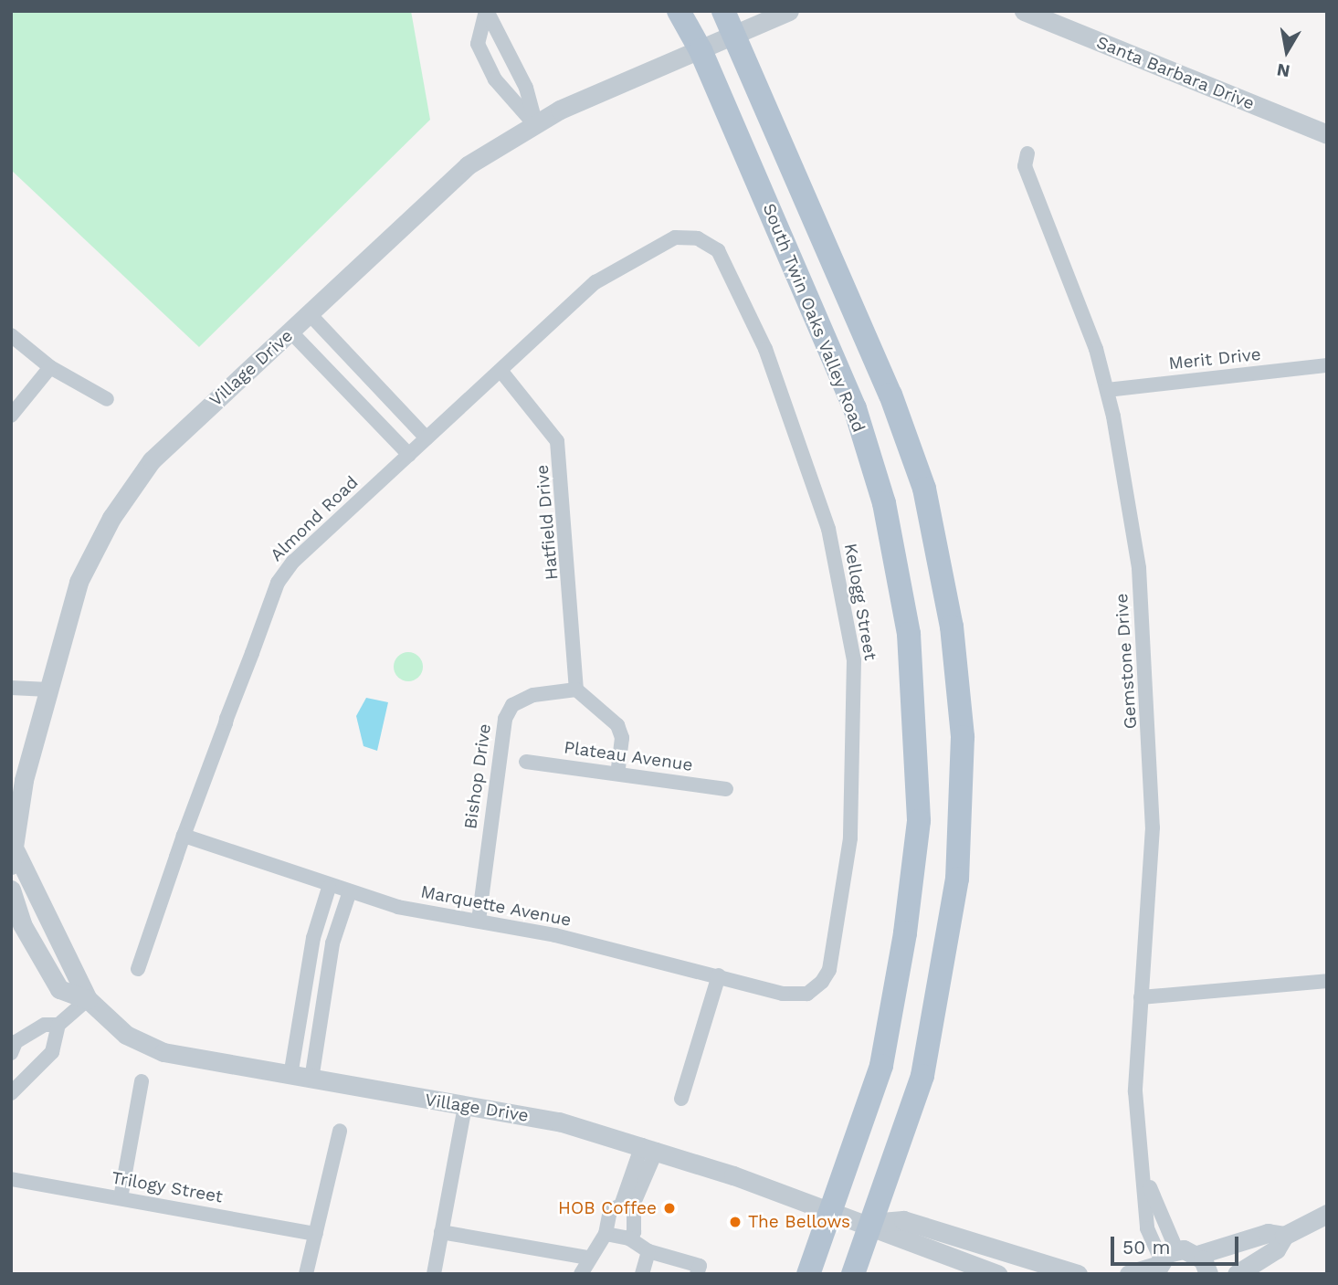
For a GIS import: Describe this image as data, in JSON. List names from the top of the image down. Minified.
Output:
{"streets":{"main road":["South Twin Oaks Valley Road"],"street":["Santa Barbara Drive","Merit Drive","Village Drive","Almond Road","Hatfield Drive","Kellogg Street","Gemstone Drive","Plateau Avenue","Bishop Drive","Marquette Avenue","Trilogy Street"]},"crossings":[["South Twin Oaks Valley Road","Village Drive"],["Merit Drive","Gemstone Drive"],["Almond Road","Hatfield Drive"],["Almond Road","Kellogg Street"],["Almond Road","Marquette Avenue"],["Hatfield Drive","Bishop Drive"],["Kellogg Street","Marquette Avenue"],["Bishop Drive","Marquette Avenue"]],"places":["HOB Coffee","The Bellows"],"scale_bar":"50 m","north":"bottom"}
